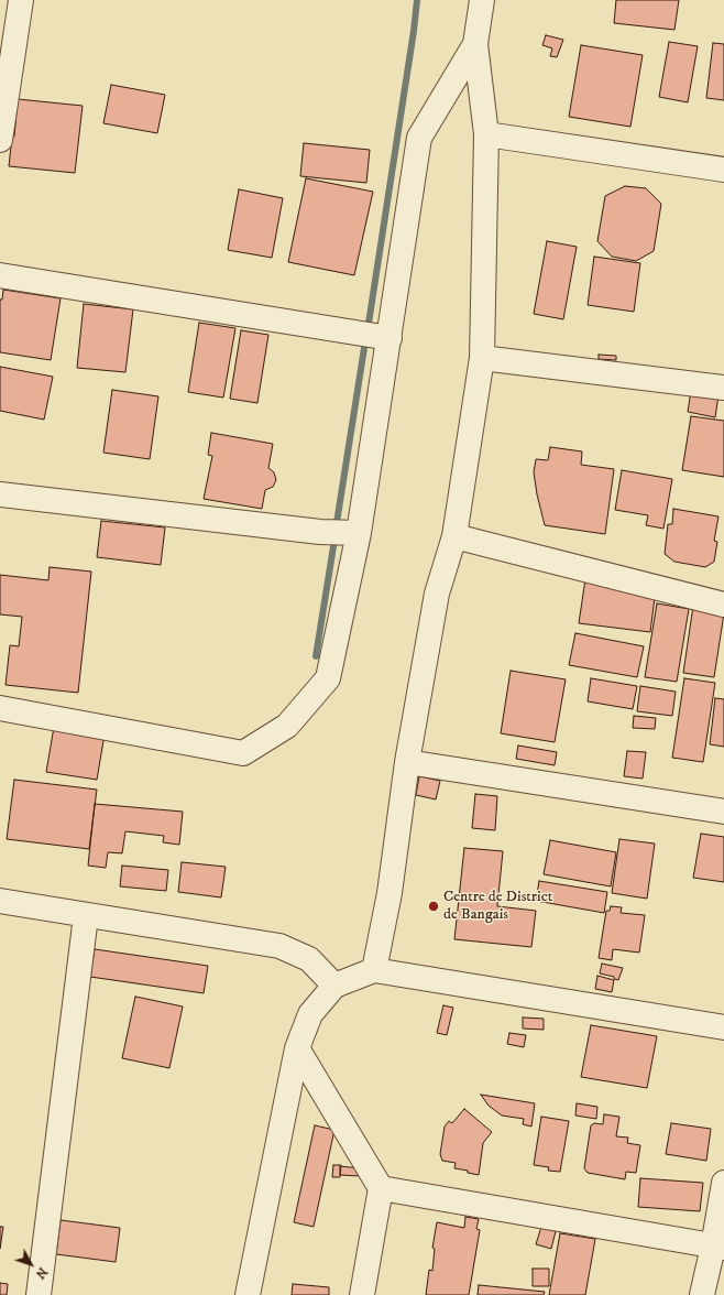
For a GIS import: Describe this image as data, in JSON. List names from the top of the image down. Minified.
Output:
{"places":["Centre de District de Bangais"],"north":"bottom right"}
